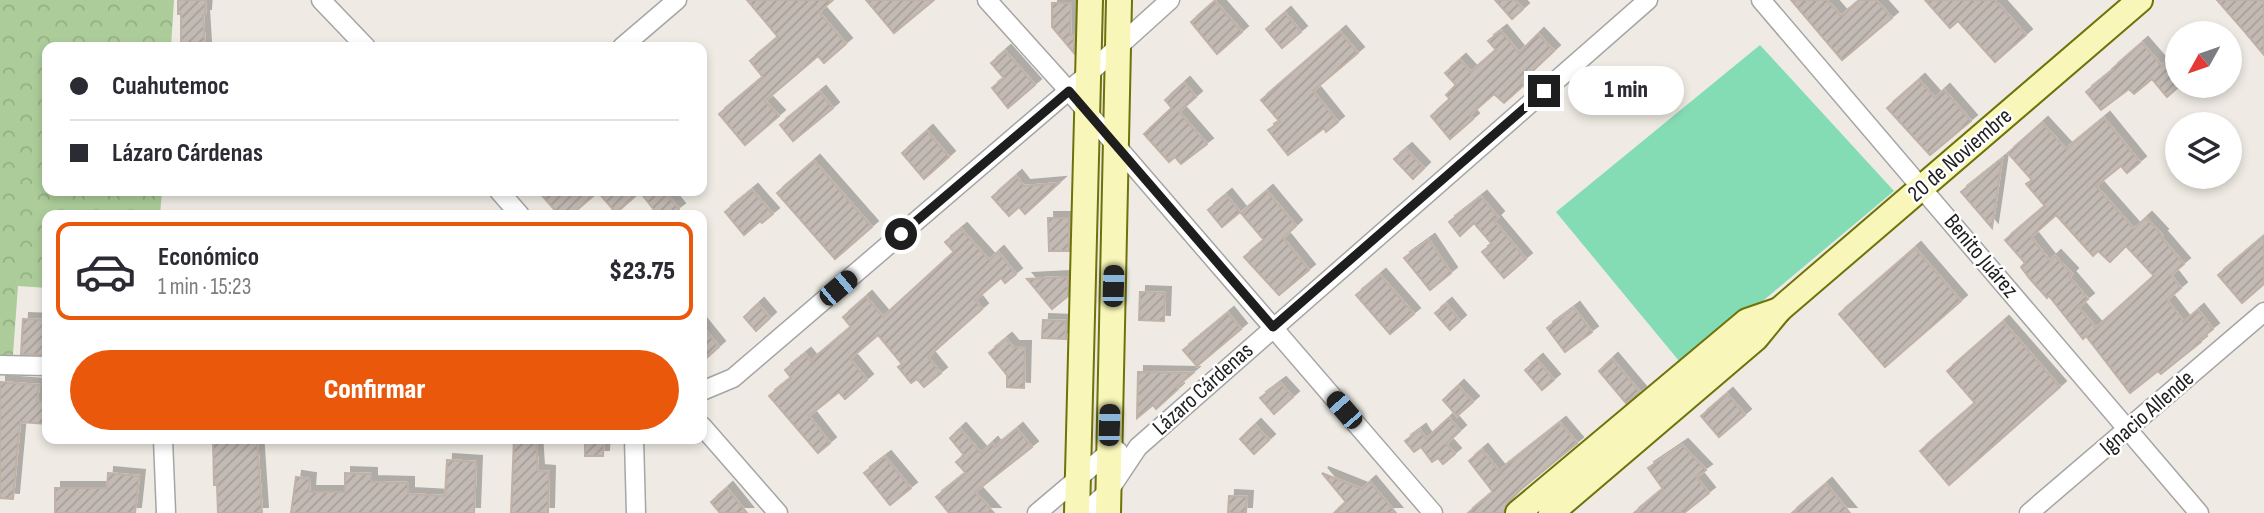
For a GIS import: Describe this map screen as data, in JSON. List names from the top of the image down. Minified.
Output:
{"streets":{"main road":["20 de Noviembre"],"street":["Benito Juárez","Lázaro Cárdenas","Ignacio Allende"]},"crossings":[["20 de Noviembre","Benito Juárez"],["Benito Juárez","Ignacio Allende"]],"north":"bottom left","page":{"banner":["Cuahutemoc","Lázaro Cárdenas"],"bubble":"1 min","list":[{"name":"Económico","note":"1 min · 15:23","value":"$23.75"}],"buttons":"Confirmar"}}
